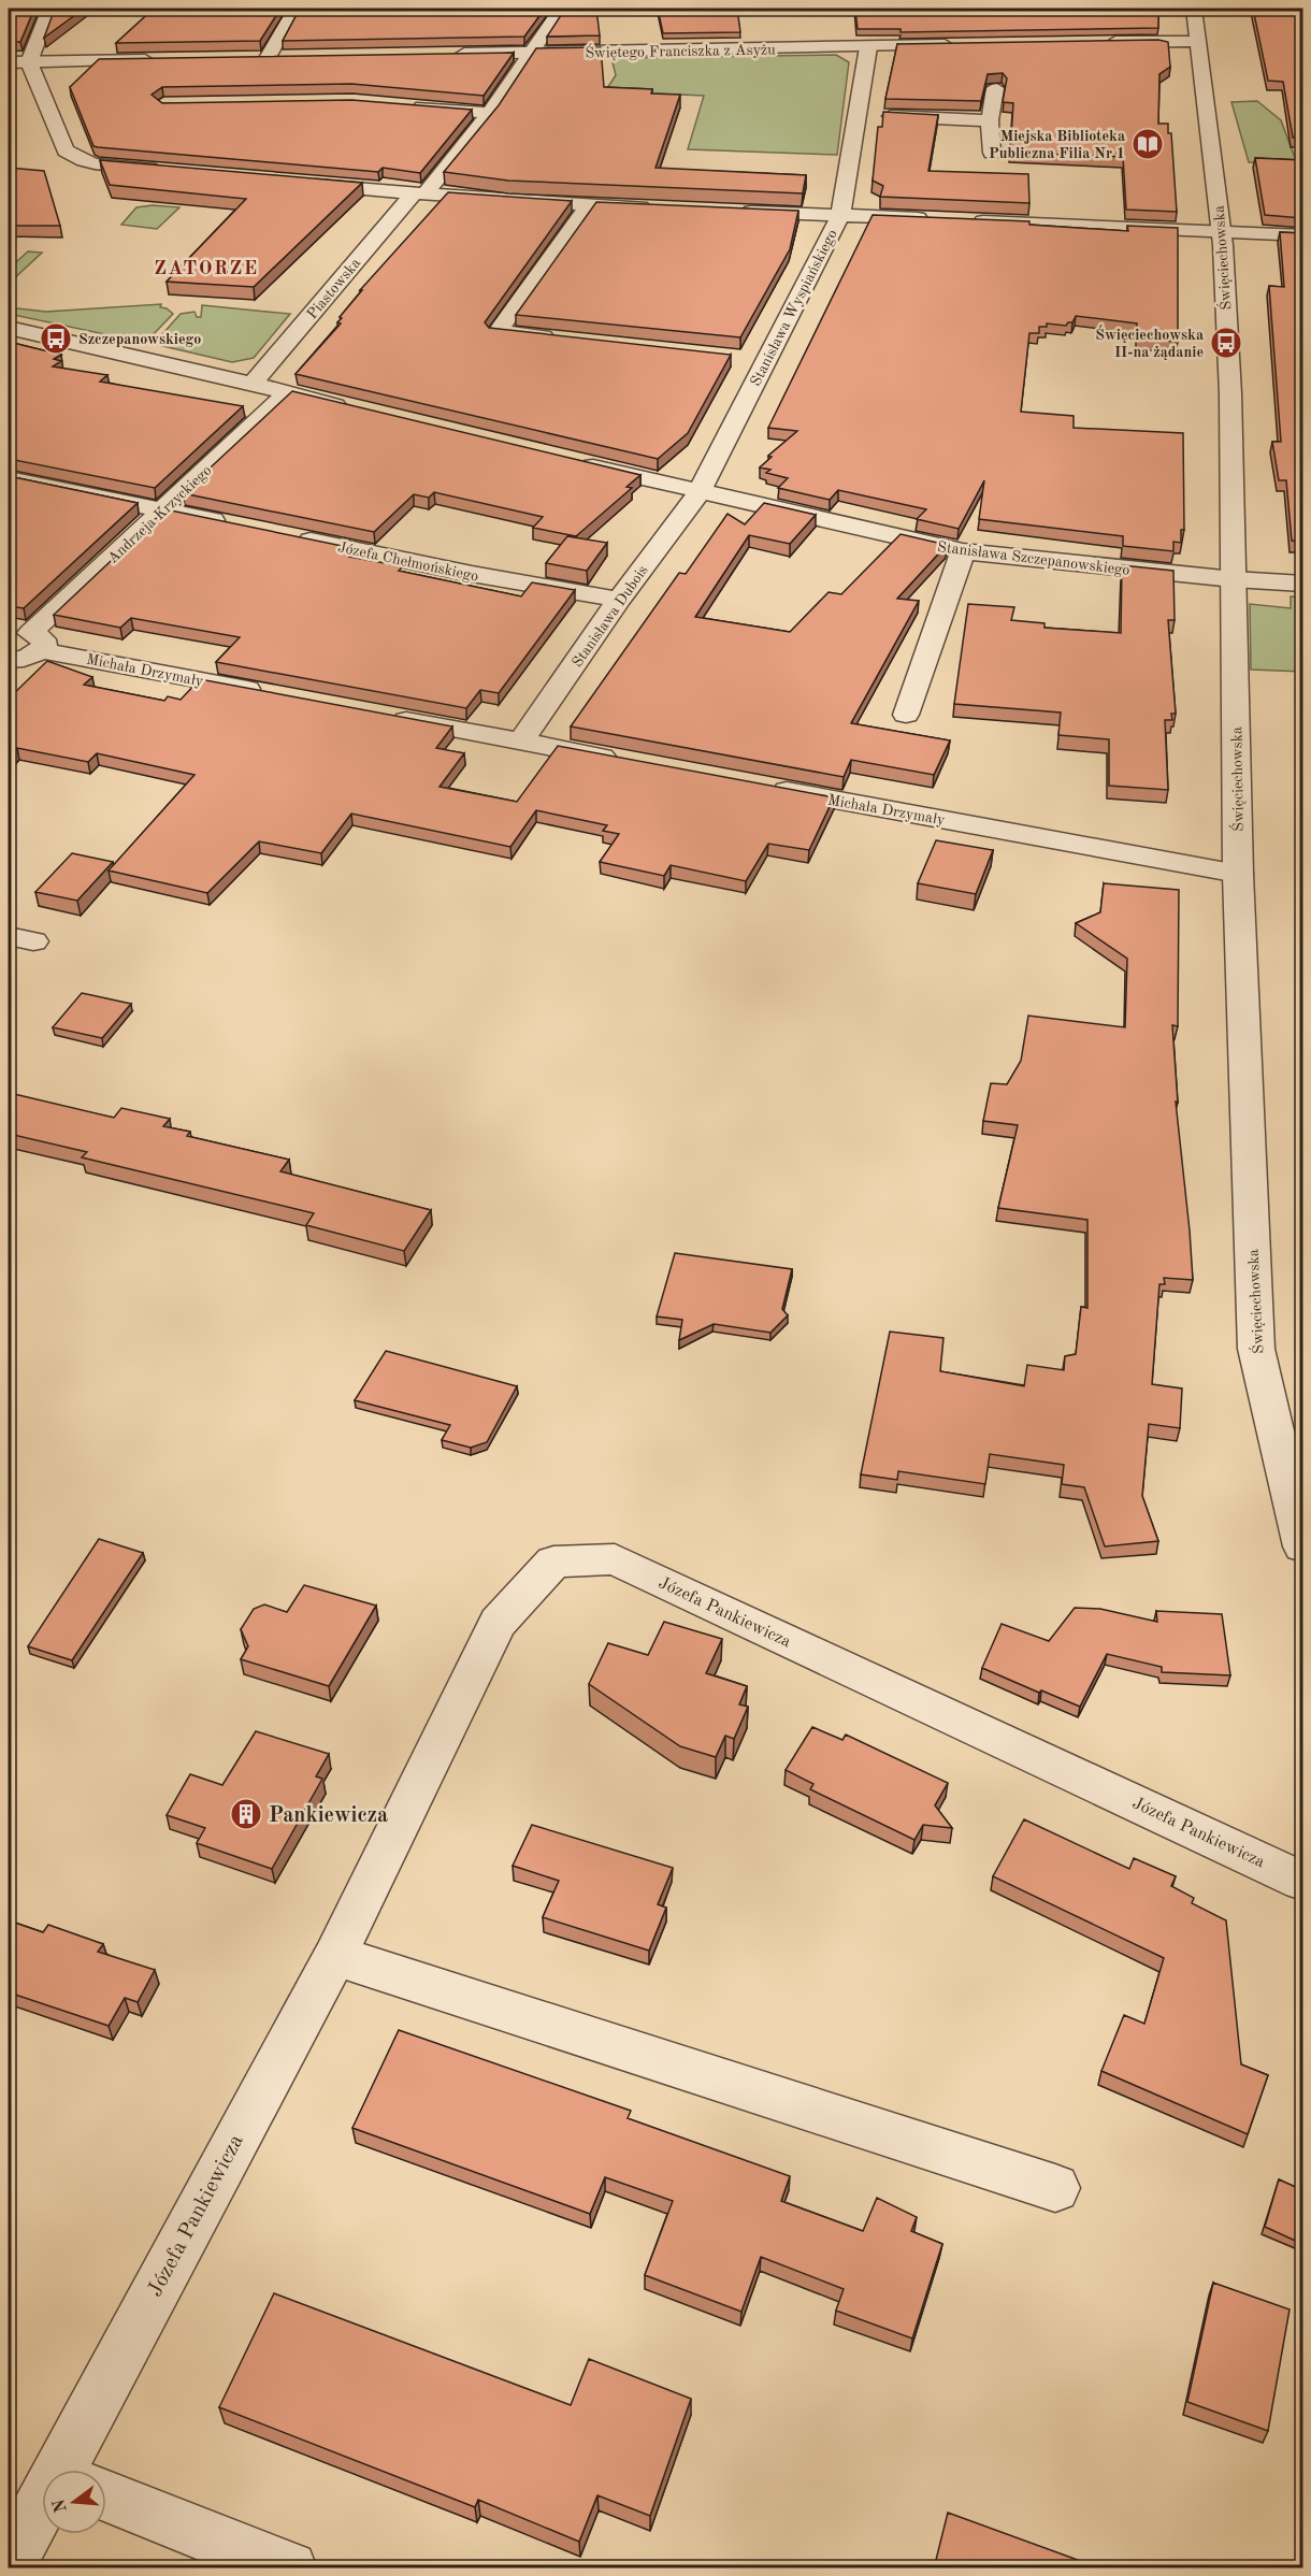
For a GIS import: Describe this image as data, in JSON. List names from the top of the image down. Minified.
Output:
{"streets":{"street":["Świętego Franciszka z Asyżu","Święciechowska","Piastowska","Stanisława Wyspiańskiego","Andrzeja Krzyckiego","Stanisława Szczepanowskiego","Józefa Chełmońskiego","Stanisława Dubois","Michała Drzymały","Józefa Pankiewicza"]},"crossings":[["Świętego Franciszka z Asyżu","Piastowska"],["Świętego Franciszka z Asyżu","Stanisława Wyspiańskiego"],["Święciechowska","Stanisława Szczepanowskiego"],["Święciechowska","Michała Drzymały"],["Stanisława Wyspiańskiego","Stanisława Szczepanowskiego"],["Stanisława Wyspiańskiego","Stanisława Dubois"],["Andrzeja Krzyckiego","Michała Drzymały"],["Stanisława Szczepanowskiego","Stanisława Dubois"],["Józefa Chełmońskiego","Stanisława Dubois"]],"districts":["ZATORZE"],"places":{"library":["Miejska Biblioteka Publiczna Filia Nr 1"],"bus stop":["Szczepanowskiego","Święciechowska II-na żądanie"],"building":["Pankiewicza"]},"north":"left"}
